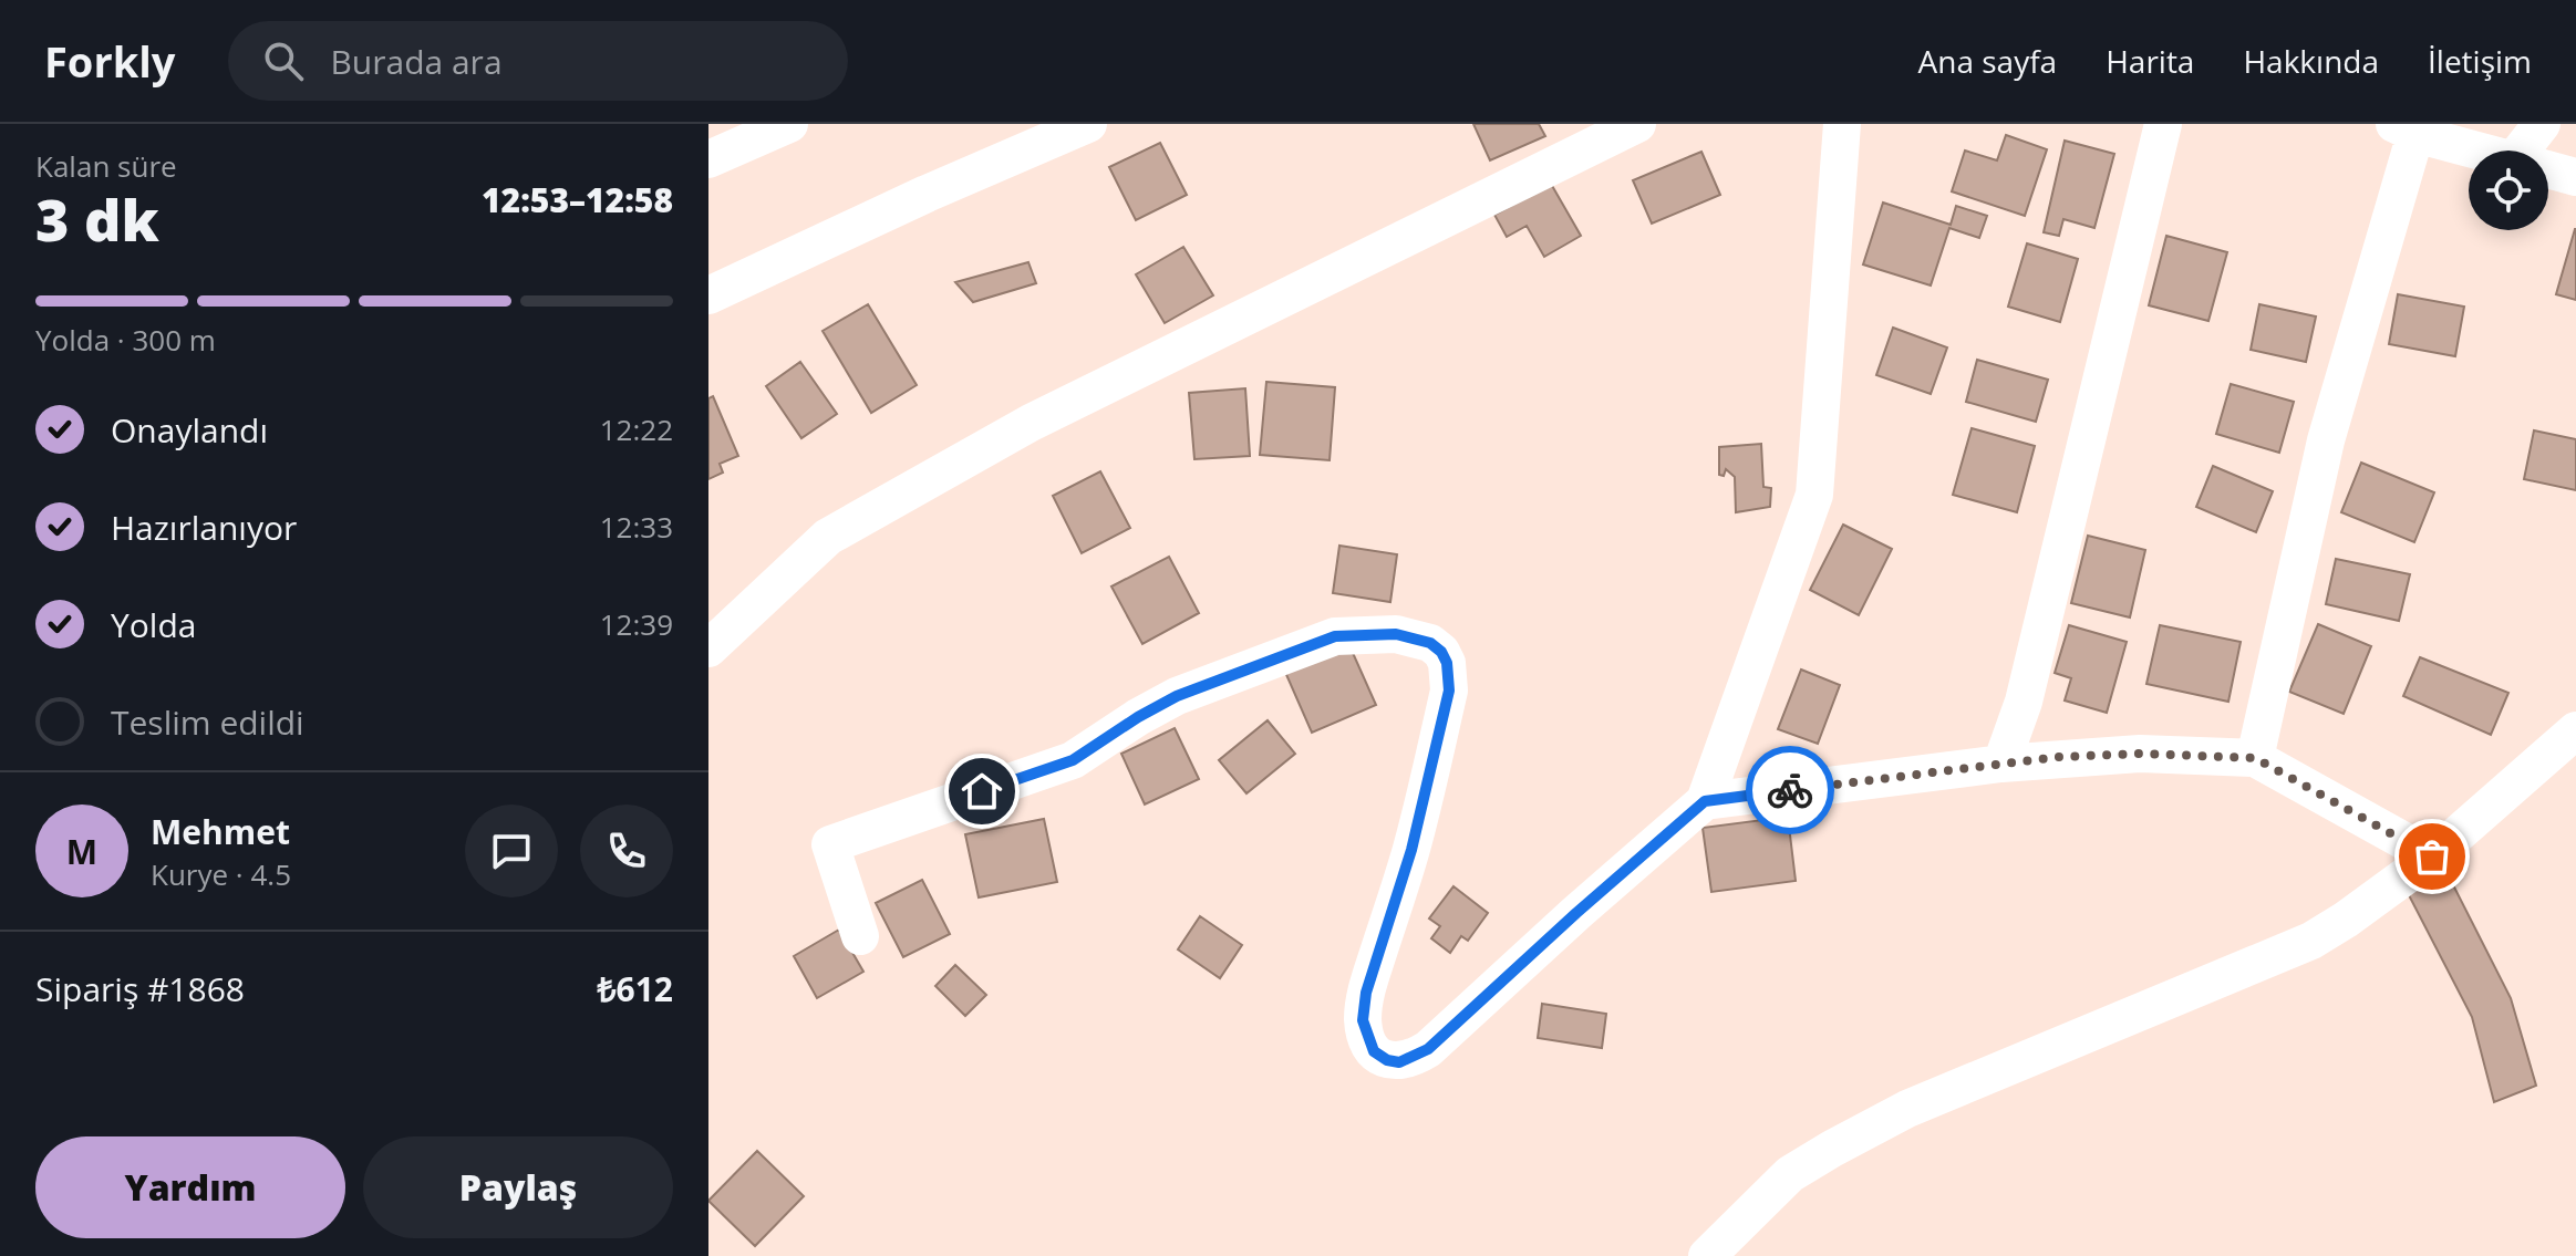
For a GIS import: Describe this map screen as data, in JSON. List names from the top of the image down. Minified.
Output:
{"page":{"header":"Forkly","search":"Burada ara","nav":["Ana sayfa","Harita","Hakkında","İletişim"],"heading":["3 dk","Kalan süre","12:53–12:58"],"panel":["Mehmet","Kurye · 4.5","Sipariş #1868","₺612"],"bar":"Yolda · 300 m","list":[["Onaylandı","12:22"],["Hazırlanıyor","12:33"],["Yolda","12:39"],"Teslim edildi"],"round":"M","buttons":["Yardım","Paylaş"]}}
